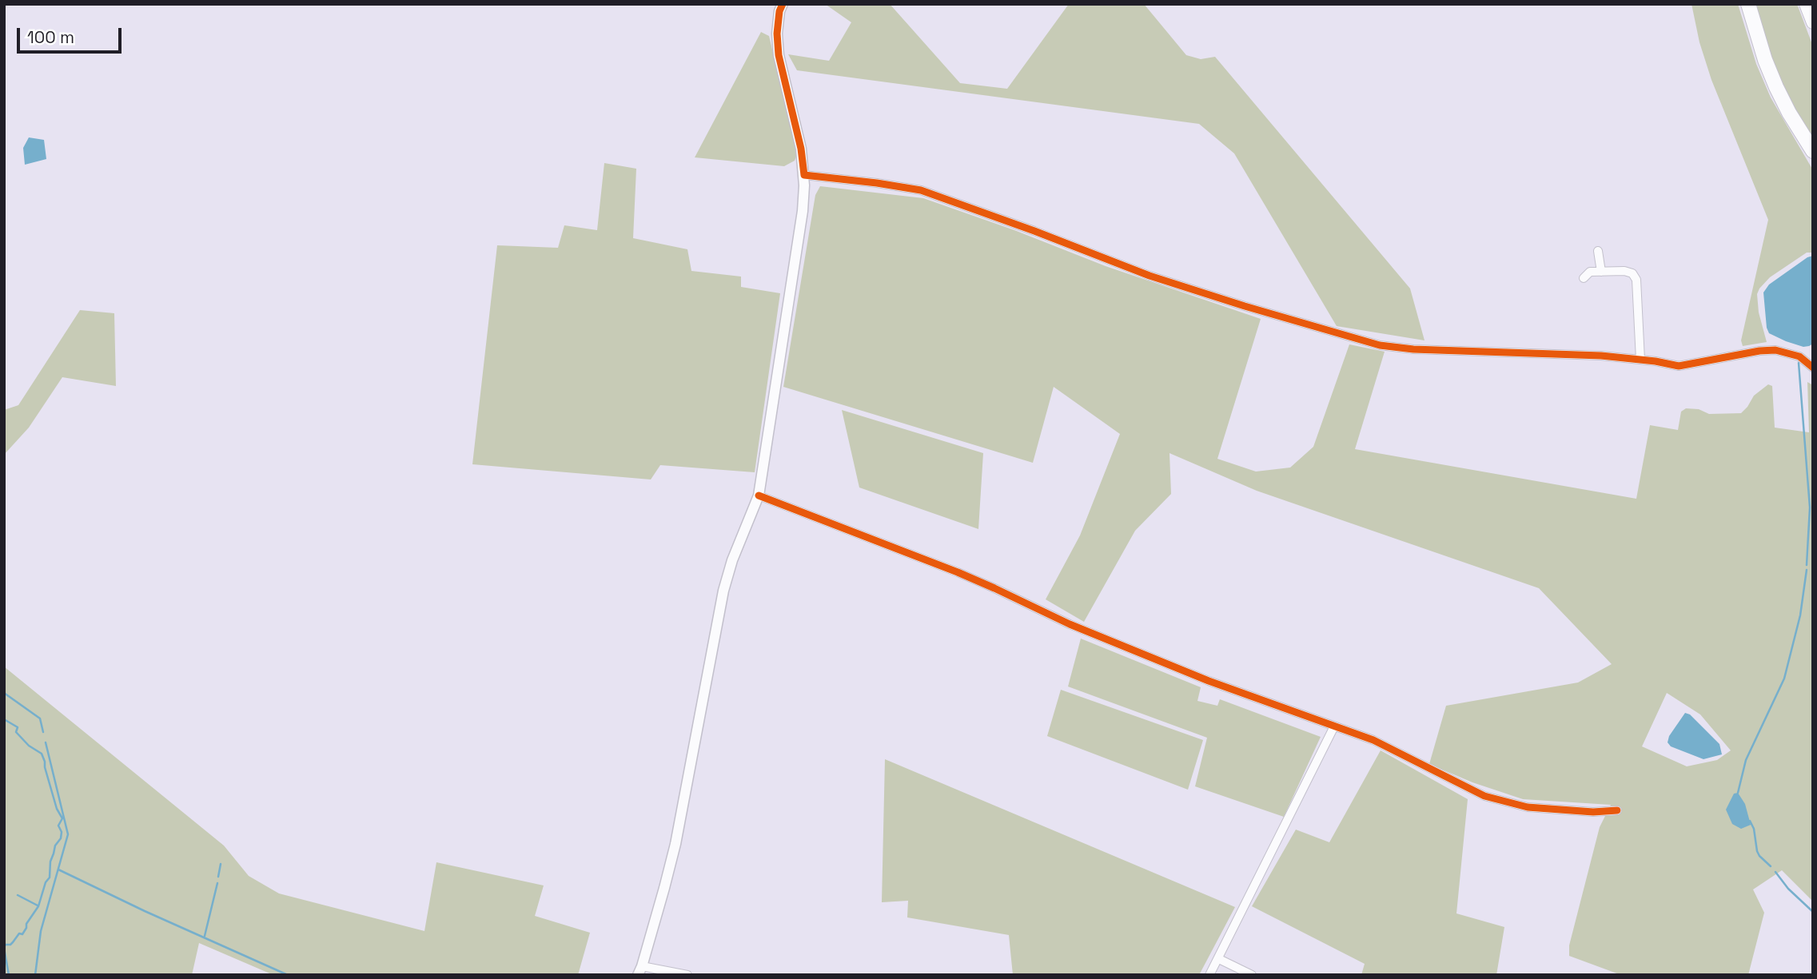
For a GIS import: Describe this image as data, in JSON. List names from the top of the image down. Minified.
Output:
{"scale_bar":"100 m"}
